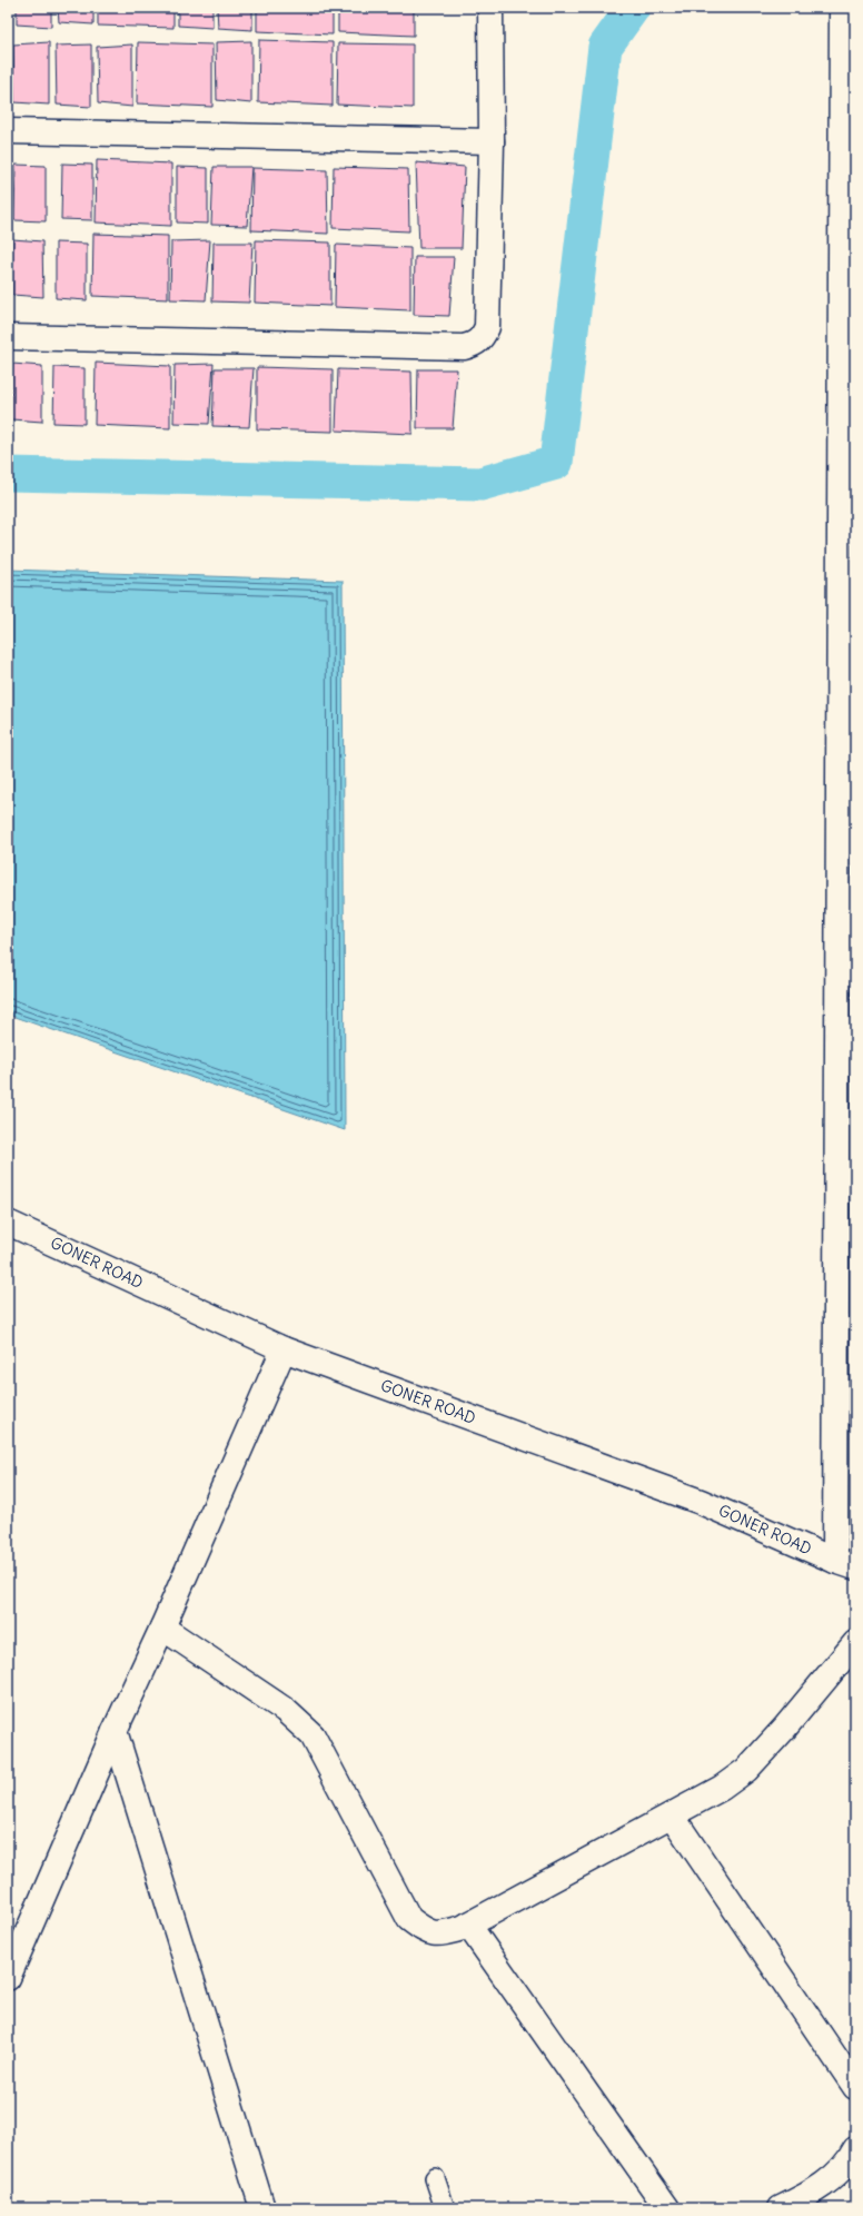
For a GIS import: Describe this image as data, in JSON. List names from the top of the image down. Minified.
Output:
{"streets":{"street":["GONER ROAD"]}}
